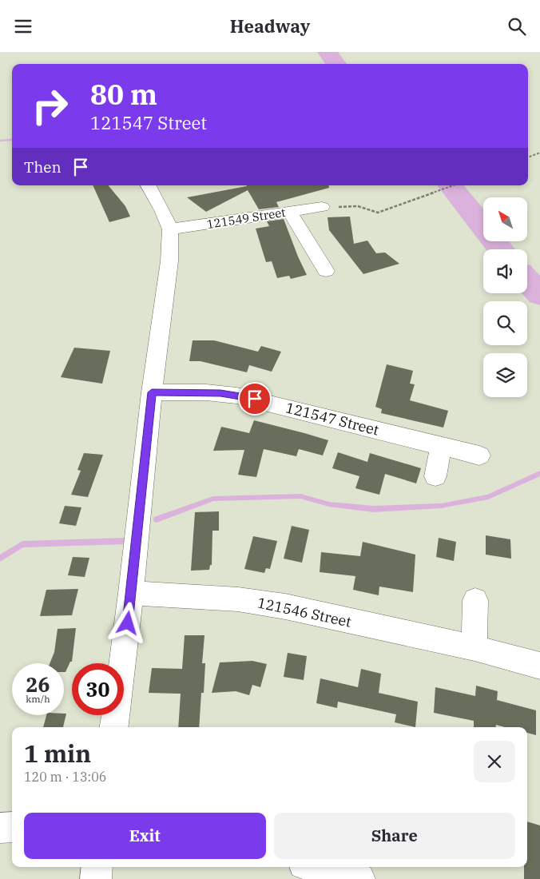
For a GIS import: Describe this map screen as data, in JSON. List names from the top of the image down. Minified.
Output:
{"streets":{"street":["121549 Street","121547 Street","121546 Street"]},"north":"top left","page":{"header":"Headway","turn":["80 m","121547 Street"],"then":"Then","speed":"26 km/h","limit":"30","heading":["1 min","120 m · 13:06"],"buttons":["Exit","Share"]}}
